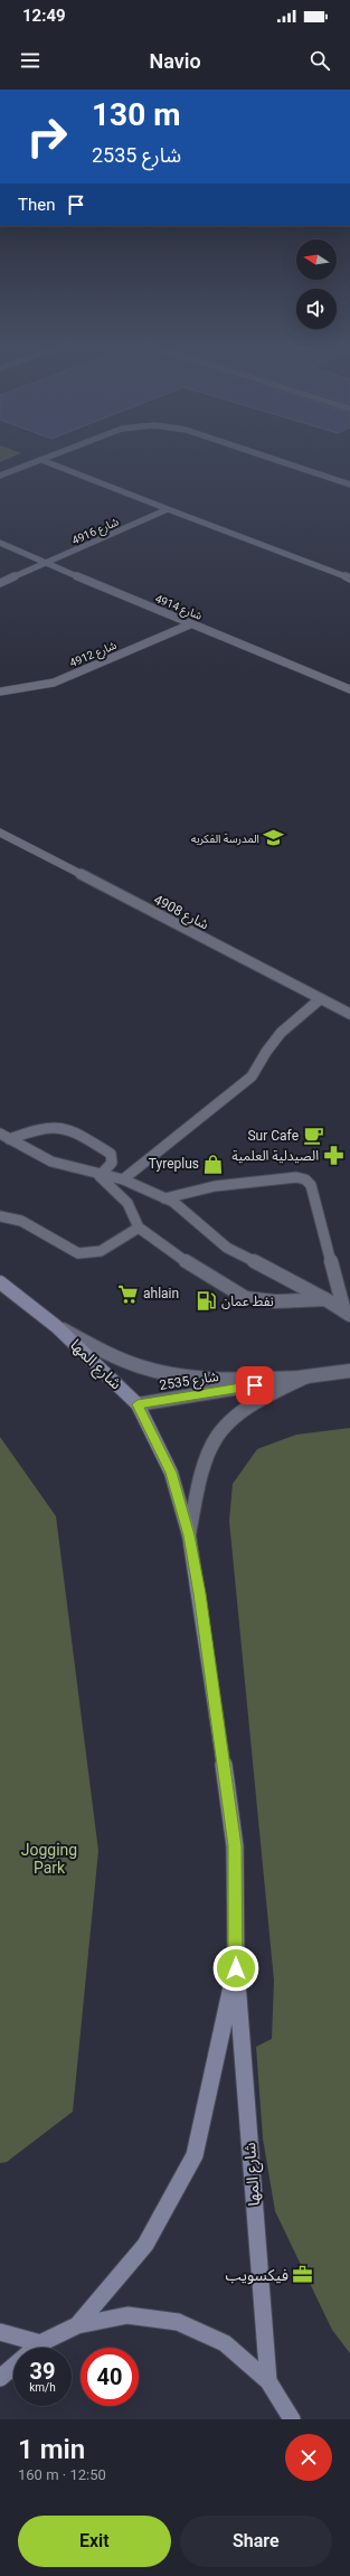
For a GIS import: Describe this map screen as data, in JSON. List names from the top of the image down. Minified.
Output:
{"streets":{"street":["4916 شارع","4914 شارع","4912 شارع","4908 شارع","شارع المها","2535 شارع"]},"crossings":[["4916 شارع","4914 شارع"],["4914 شارع","4912 شارع"],["شارع المها","2535 شارع"]],"parks":["Jogging Park"],"places":{"school or university":["المدرسة الفكريه"],"cafe":["Sur Cafe"],"pharmacy":["الصيدلية العلمية"],"shop":["Tyreplus"],"supermarket":["ahlain"],"fuel station":["نفط عمان"],"office":["فيكسويب"]},"north":"left","page":{"status":"12:49","header":"Navio","turn":["130 m","2535 شارع"],"then":"Then","speed":"39 km/h","limit":"40","heading":["1 min","160 m · 12:50"],"buttons":["Exit","Share"]}}
